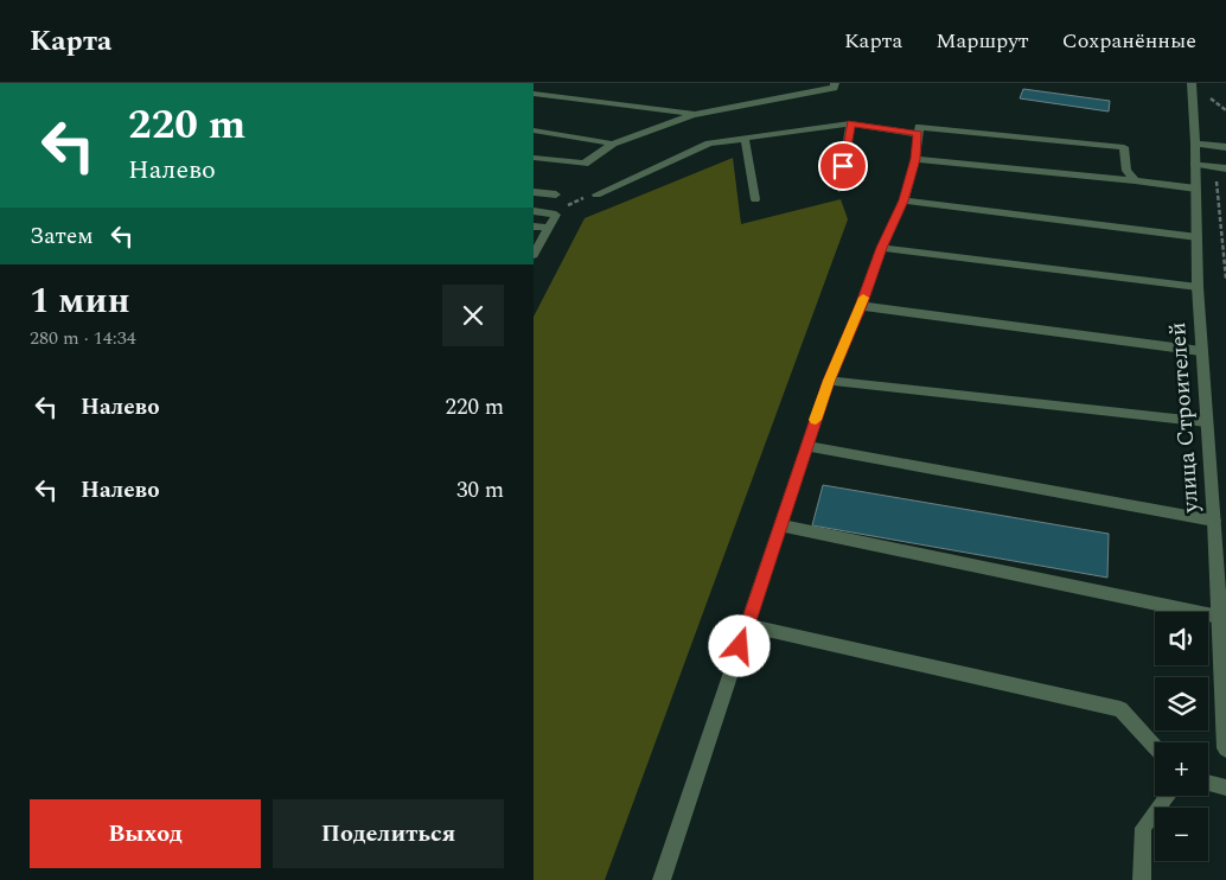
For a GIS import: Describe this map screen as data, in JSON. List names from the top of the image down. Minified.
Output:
{"streets":{"street":["улица Строителей"]},"page":{"header":"Карта","nav":["Карта","Маршрут","Сохранённые"],"turn":["220 m","Налево"],"then":"Затем","heading":["1 мин","280 m · 14:34"],"list":[{"name":"Налево","value":"220 m"},{"name":"Налево","value":"30 m"}],"map_buttons":["+","−"],"buttons":["Выход","Поделиться"]}}
